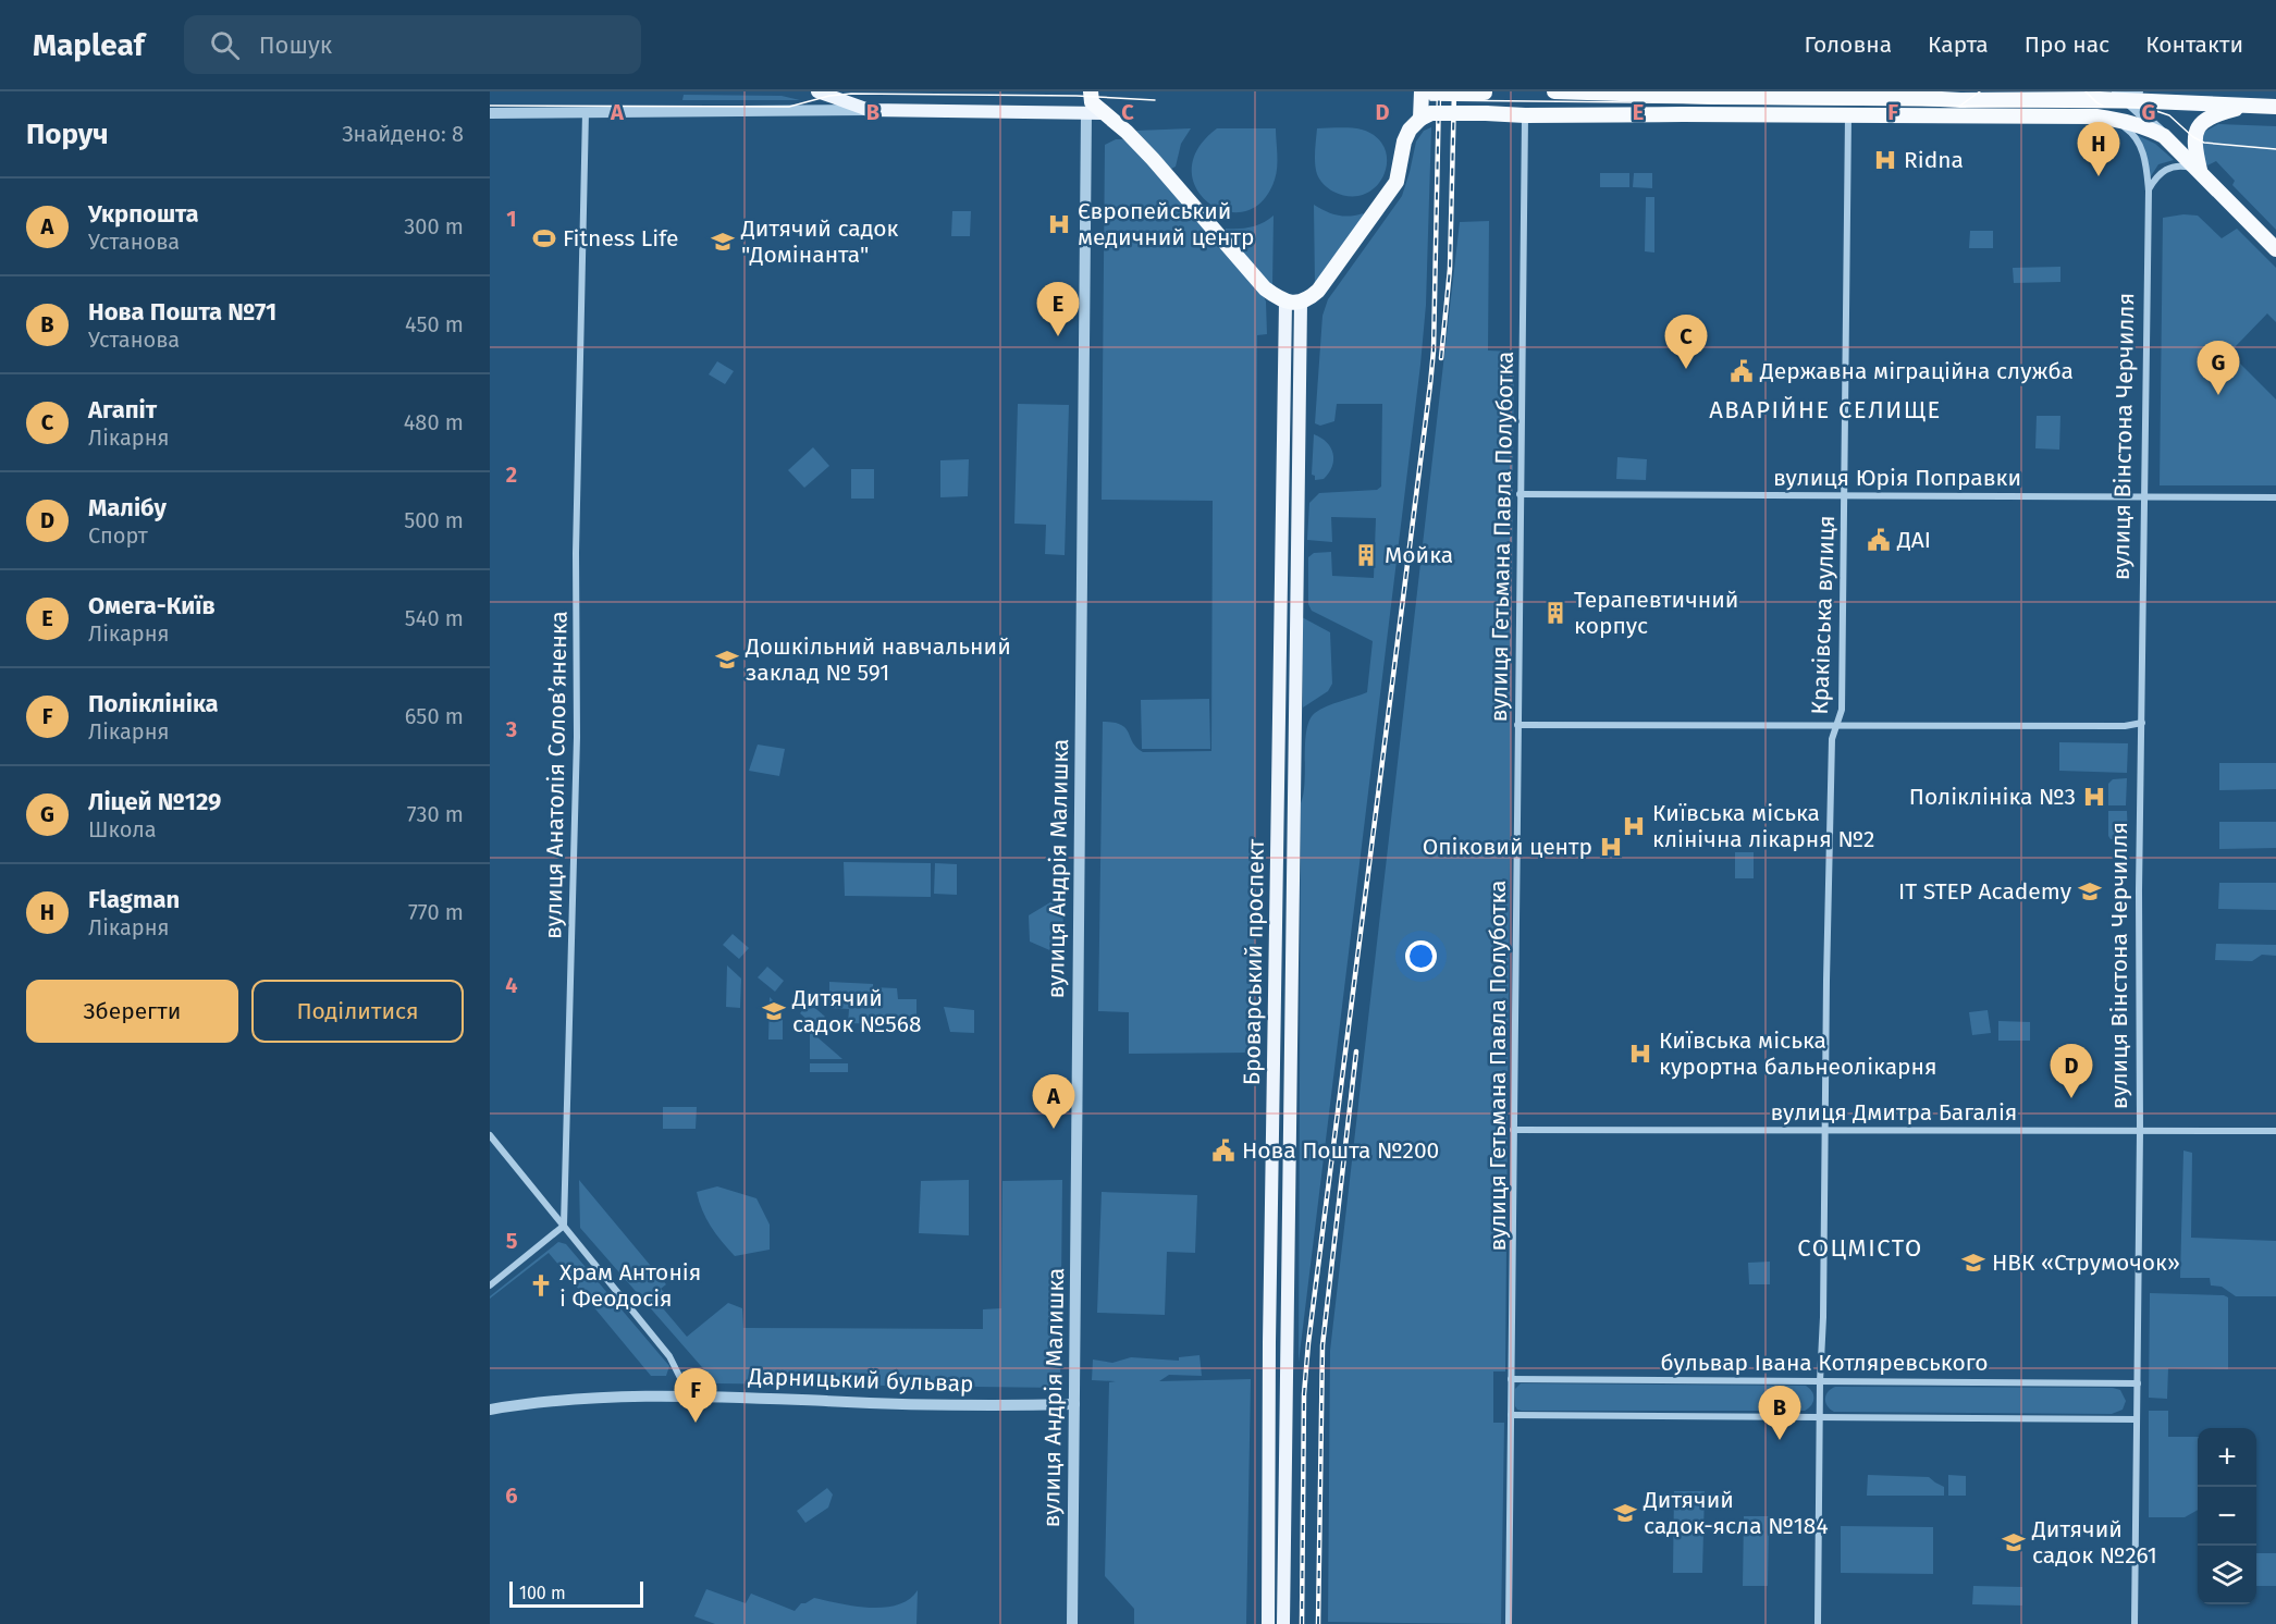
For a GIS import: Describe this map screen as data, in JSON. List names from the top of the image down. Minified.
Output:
{"streets":{"main road":["Броварський проспект"],"street":["вулиця Вінстона Черчилля","вулиця Юрія Поправки","вулиця Гетьмана Павла Полуботка","Краківська вулиця","вулиця Анатолія Соловʼяненка","вулиця Андрія Малишка","вулиця Дмитра Багалія","бульвар Івана Котляревського","Дарницький бульвар"]},"crossings":[["вулиця Вінстона Черчилля","вулиця Юрія Поправки"],["вулиця Вінстона Черчилля","вулиця Дмитра Багалія"],["вулиця Вінстона Черчилля","бульвар Івана Котляревського"],["вулиця Юрія Поправки","вулиця Гетьмана Павла Полуботка"],["вулиця Юрія Поправки","Краківська вулиця"],["вулиця Гетьмана Павла Полуботка","вулиця Дмитра Багалія"],["вулиця Гетьмана Павла Полуботка","бульвар Івана Котляревського"],["Краківська вулиця","вулиця Дмитра Багалія"],["Краківська вулиця","бульвар Івана Котляревського"],["вулиця Андрія Малишка","Дарницький бульвар"]],"districts":["АВАРІЙНЕ СЕЛИЩЕ","СОЦМІСТО"],"places":{"hospital":["Ridna","Європейський медичний центр","Поліклініка №3","Київська міська клінічна лікарня №2","Опіковий центр","Київська міська курортна бальнеолікарня"],"sports":["Fitness Life"],"school or university":["Дитячий садок \"Домінанта\"","Дошкільний навчальний заклад № 591","IT STEP Academy","Дитячий садок №568","НВК «Струмочок»","Дитячий садок-ясла №184","Дитячий садок №261"],"public building":["Державна міграційна служба","ДАІ","Нова Пошта №200"],"building":["Мойка","Терапевтичний корпус"],"church":["Храм Антонія і Феодосія"]},"scale_bar":"100 m","page":{"header":"Mapleaf","search":"Пошук","nav":["Головна","Карта","Про нас","Контакти"],"heading":["Поруч","Знайдено: 8"],"pins":["H","E","C","G","D","A","F","B"],"list":[{"mark":"A","name":"Укрпошта","note":"Установа","value":"300 m"},{"mark":"B","name":"Нова Пошта №71","note":"Установа","value":"450 m"},{"mark":"C","name":"Агапіт","note":"Лікарня","value":"480 m"},{"mark":"D","name":"Малібу","note":"Спорт","value":"500 m"},{"mark":"E","name":"Омега-Київ","note":"Лікарня","value":"540 m"},{"mark":"F","name":"Поліклініка","note":"Лікарня","value":"650 m"},{"mark":"G","name":"Ліцей №129","note":"Школа","value":"730 m"},{"mark":"H","name":"Flagman","note":"Лікарня","value":"770 m"}],"buttons":["Зберегти","Поділитися"],"map_buttons":["+","−"],"scale":"100 m"},"grid":{"columns":["A","B","C","D","E","F","G"],"rows":["1","2","3","4","5","6"]}}
